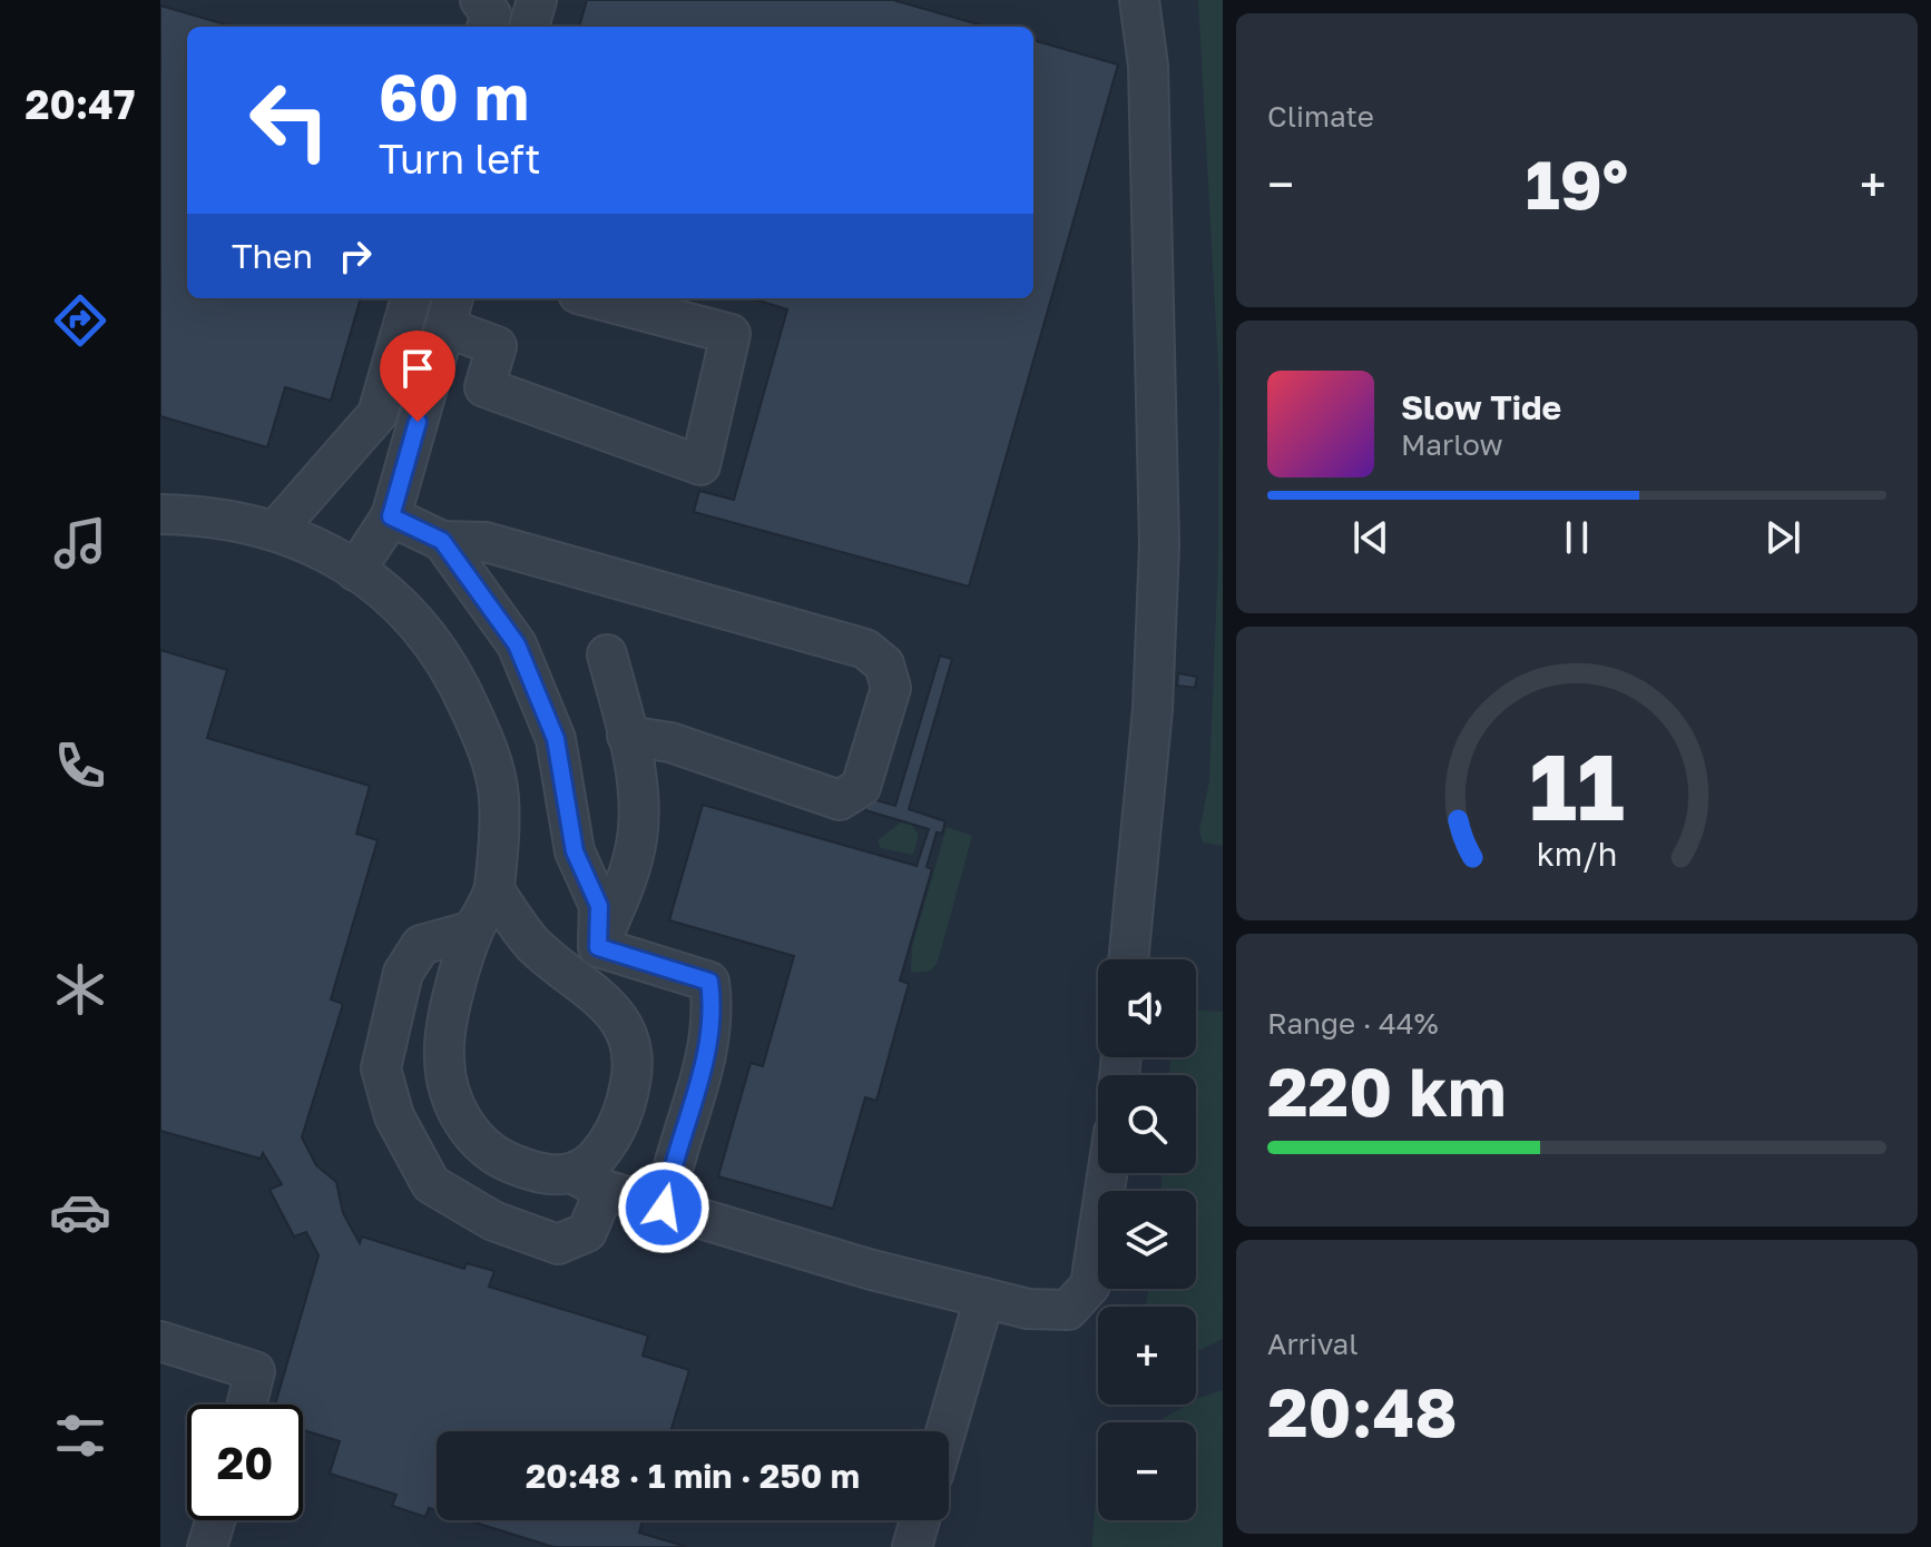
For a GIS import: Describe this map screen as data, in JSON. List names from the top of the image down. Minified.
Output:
{"page":{"tabs":"20:47","tile":["Climate",["Range · 44%","220 km"],["Arrival","20:48"]],"turn":["60 m","Turn left"],"heat":["−","19°","+"],"then":"Then","song":["Slow Tide","Marlow"],"map_buttons":["+","−"],"limit":"20","trip":"20:48 · 1 min · 250 m","gauge":["11","km/h"]}}
